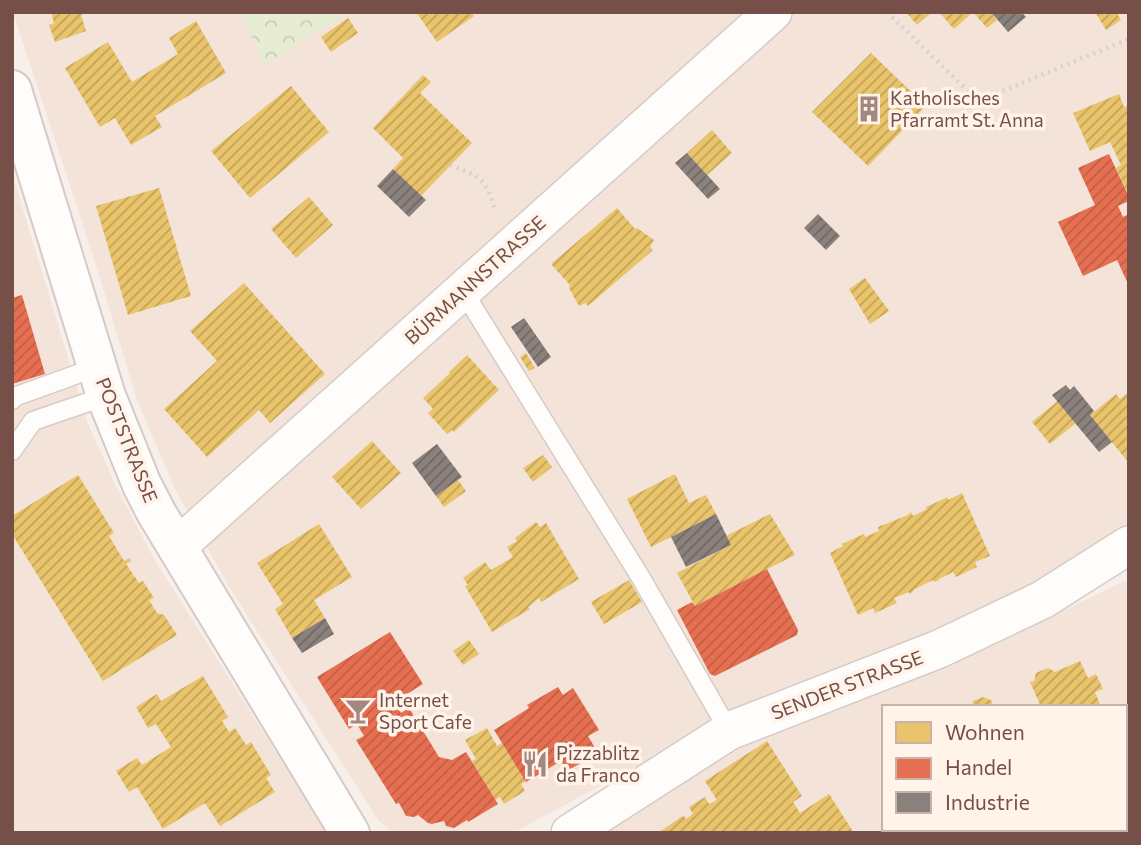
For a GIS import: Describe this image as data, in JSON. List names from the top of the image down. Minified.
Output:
{"streets":{"street":["BÜRMANNSTRASSE","POSTSTRASSE","SENDER STRASSE"]},"crossings":[["BÜRMANNSTRASSE","POSTSTRASSE"]],"places":{"building":["Katholisches Pfarramt St. Anna"],"bar":["Internet Sport Cafe"],"restaurant":["Pizzablitz da Franco"]},"legend":["Wohnen","Handel","Industrie"]}
